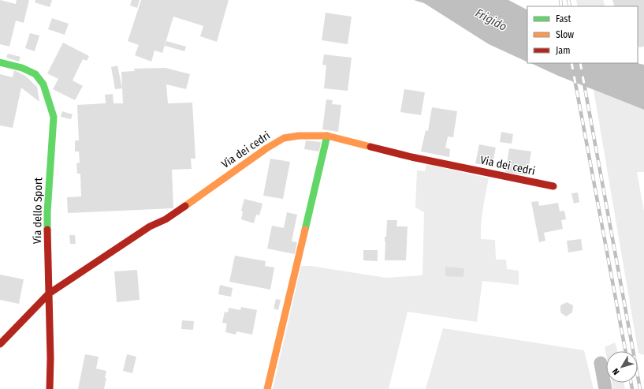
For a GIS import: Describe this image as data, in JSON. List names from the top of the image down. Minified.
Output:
{"streets":{"street":["Via dei cedri","Via dello Sport"]},"crossings":[["Via dei cedri","Via dello Sport"]],"water":["Frigido"],"legend":["Fast","Slow","Jam"],"north":"bottom left"}
